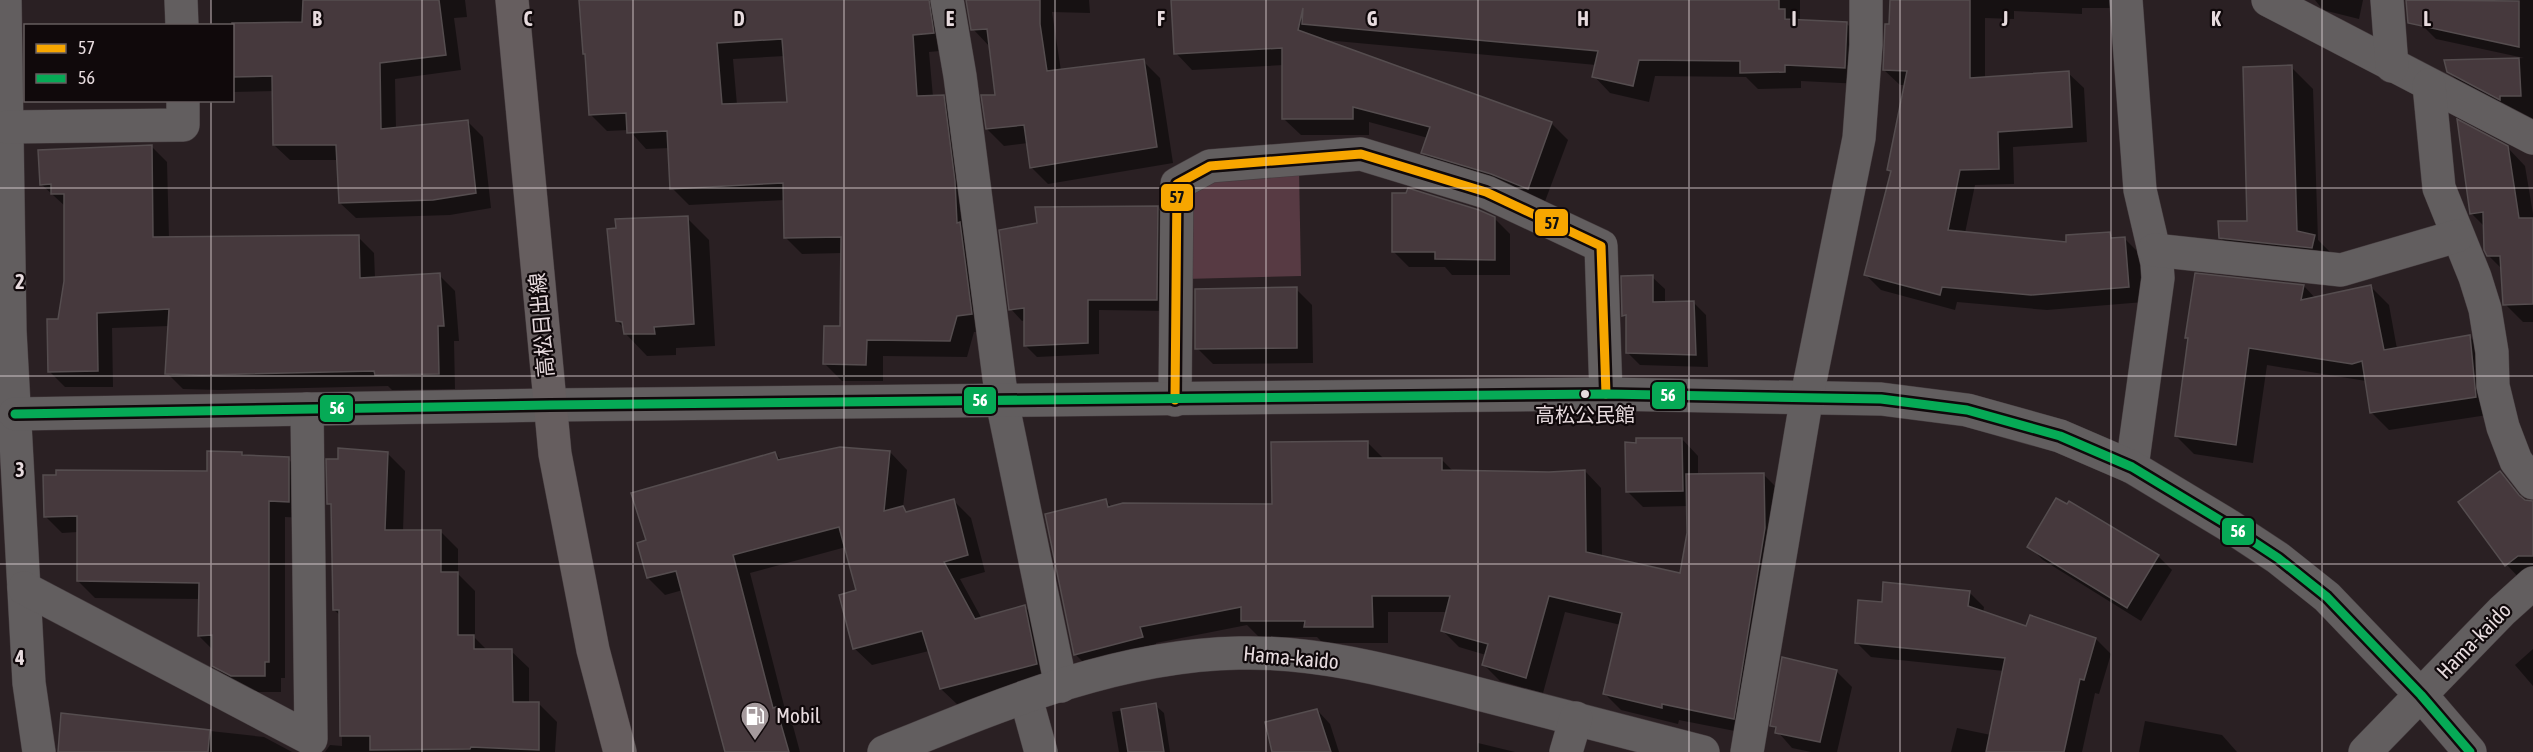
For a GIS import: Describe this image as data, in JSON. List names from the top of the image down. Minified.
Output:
{"streets":{"main road":["高松日出線"],"street":["Hama-kaido"]},"places":{"other":["高松公民館"],"fuel station":["Mobil"]},"lines":["transit line 57","transit line 56"],"legend":["57","56"],"grid":{"columns":["B","C","D","E","F","G","H","I","J","K","L"],"rows":["2","3","4"]}}
